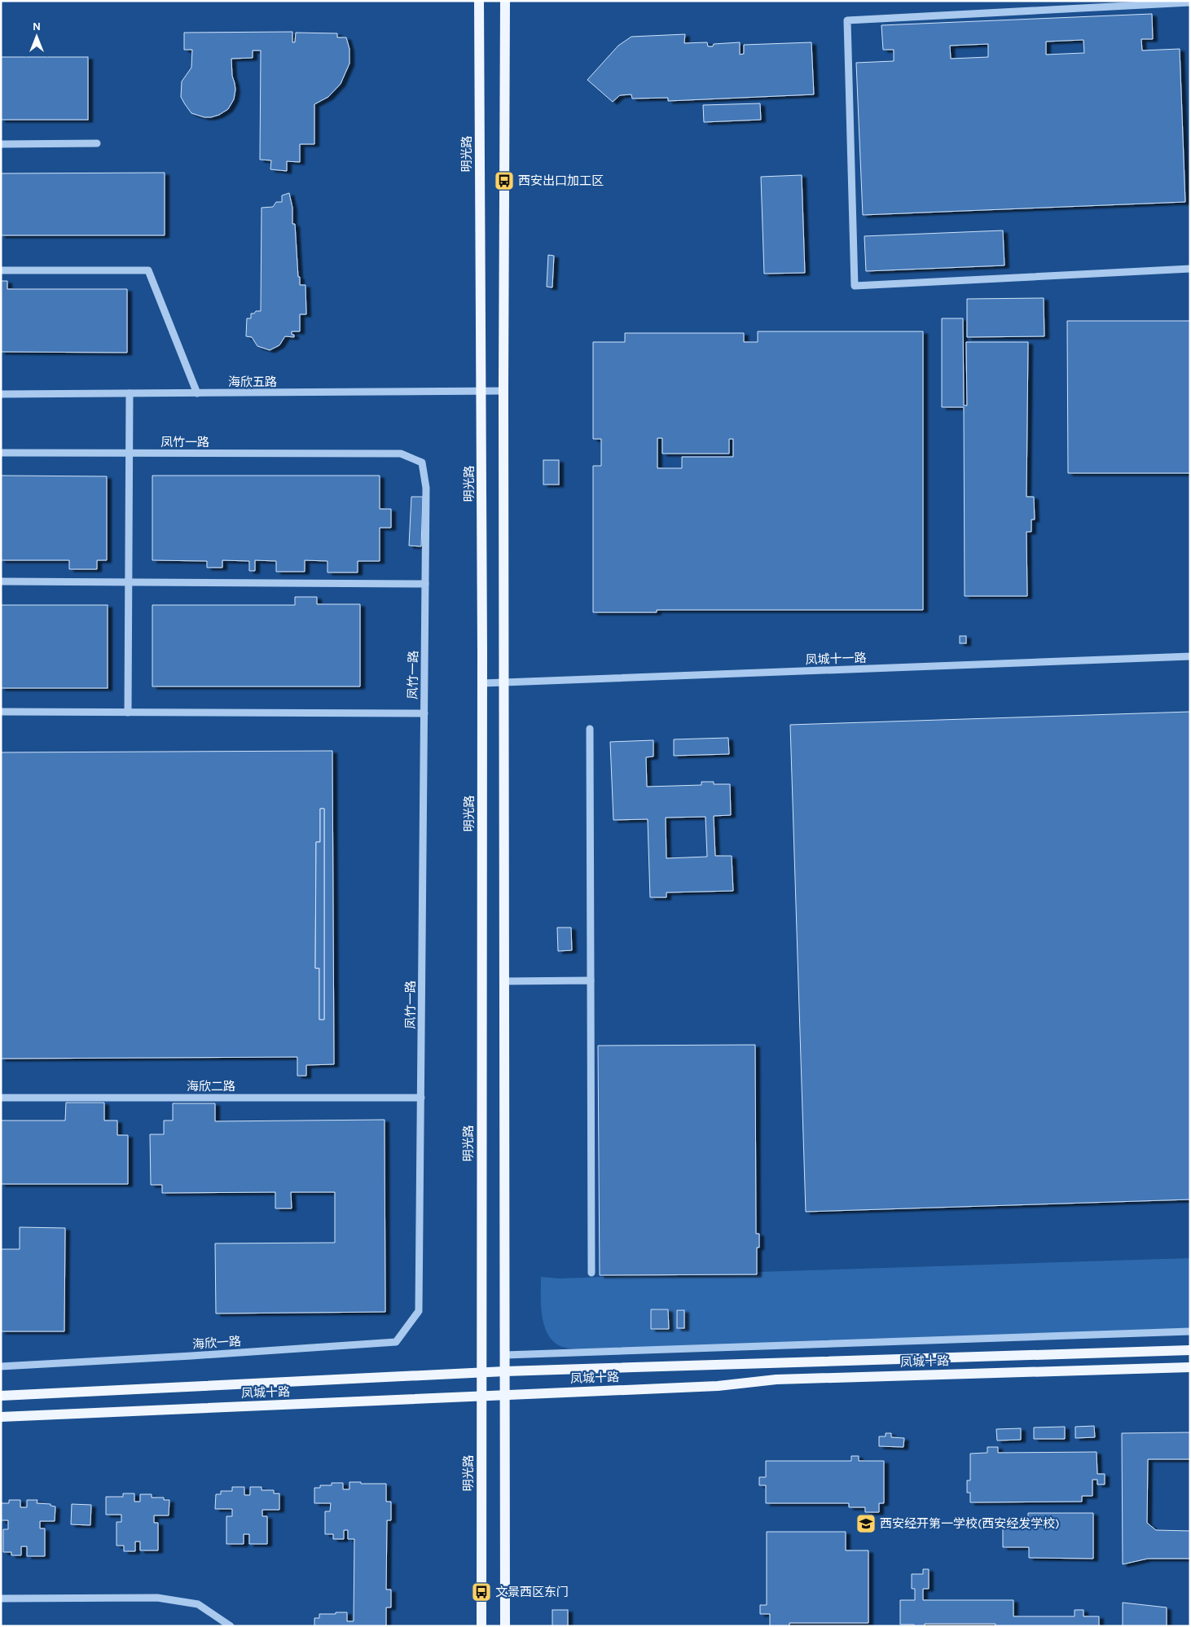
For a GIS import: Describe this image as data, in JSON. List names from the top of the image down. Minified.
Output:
{"streets":{"main road":["明光路","凤城十路"],"street":["海欣五路","凤竹一路","凤城十一路","海欣二路","海欣一路"]},"crossings":[["明光路","海欣五路"],["明光路","凤城十一路"],["明光路","凤城十路"],["凤竹一路","海欣二路"],["凤竹一路","海欣一路"]],"places":{"bus stop":["西安出口加工区","文景西区东门"],"school or university":["西安经开第一学校(西安经发学校)"]},"north":"top"}
